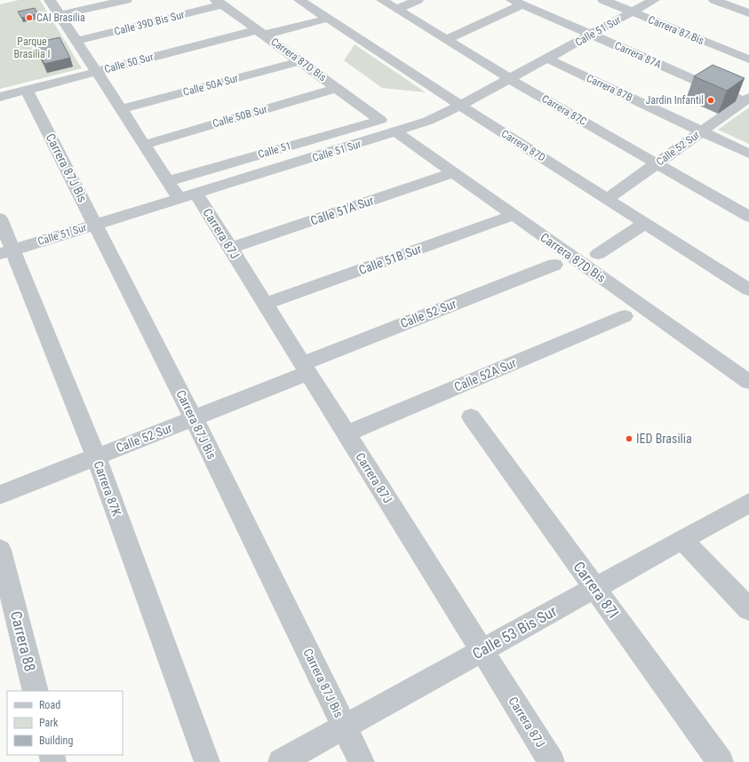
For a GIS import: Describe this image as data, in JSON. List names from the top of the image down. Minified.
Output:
{"streets":{"street":["Calle 39D Bis Sur","Carrera 87 Bis","Calle 51 Sur","Carrera 87A","Carrera 87D Bis","Calle 50 Sur","Calle 50A Sur","Carrera 87B","Carrera 87C","Calle 50B Sur","Carrera 87D","Calle 52 Sur","Calle 51","Carrera 87J Bis","Calle 51A Sur","Carrera 87J","Calle 51B Sur","Calle 52A Sur","Carrera 87K","Carrera 87I","Calle 53 Bis Sur","Carrera 88"]},"crossings":[["Calle 39D Bis Sur","Carrera 87D Bis"],["Calle 39D Bis Sur","Carrera 87J"],["Carrera 87 Bis","Calle 51 Sur"],["Calle 51 Sur","Carrera 87A"],["Calle 51 Sur","Carrera 87D Bis"],["Calle 51 Sur","Carrera 87B"],["Calle 51 Sur","Carrera 87C"],["Calle 51 Sur","Carrera 87D"],["Calle 51 Sur","Carrera 87J Bis"],["Calle 51 Sur","Carrera 87J"],["Calle 51 Sur","Carrera 87K"],["Carrera 87A","Calle 52 Sur"],["Carrera 87D Bis","Calle 50 Sur"],["Carrera 87D Bis","Calle 50A Sur"],["Carrera 87D Bis","Calle 50B Sur"],["Carrera 87D Bis","Calle 51"],["Carrera 87D Bis","Calle 51A Sur"],["Carrera 87D Bis","Calle 51B Sur"],["Calle 50 Sur","Carrera 87D"],["Calle 50 Sur","Carrera 87J Bis"],["Calle 50 Sur","Carrera 87J"],["Calle 50A Sur","Carrera 87J"],["Carrera 87B","Calle 52 Sur"],["Carrera 87C","Calle 52 Sur"],["Calle 50B Sur","Carrera 87J"],["Carrera 87D","Calle 52 Sur"],["Calle 52 Sur","Carrera 87J Bis"],["Calle 52 Sur","Carrera 87J"],["Calle 52 Sur","Carrera 87K"],["Calle 51","Carrera 87J"],["Carrera 87J Bis","Calle 53 Bis Sur"],["Calle 51A Sur","Carrera 87J"],["Carrera 87J","Calle 51B Sur"],["Carrera 87J","Calle 52A Sur"],["Carrera 87J","Calle 53 Bis Sur"],["Carrera 87I","Calle 53 Bis Sur"]],"parks":["Parque Brasilia I"],"places":["CAI Brasilia","Jardin Infantil","IED Brasilia"],"legend":["Road","Park","Building"]}
